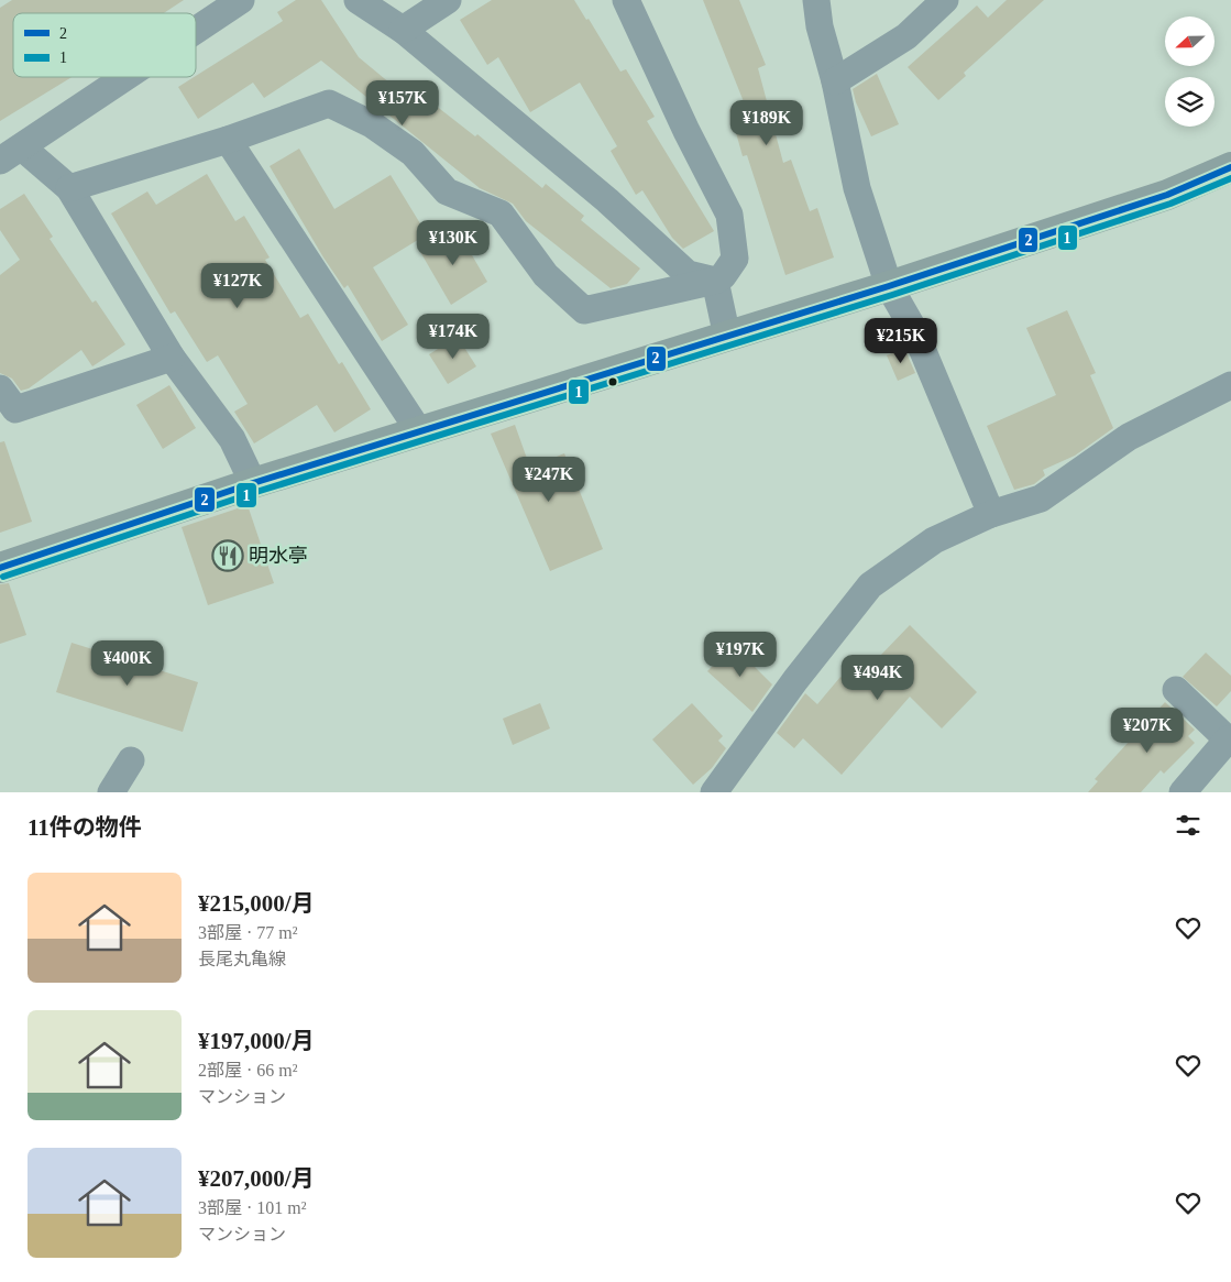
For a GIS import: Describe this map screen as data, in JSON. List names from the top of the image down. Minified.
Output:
{"places":{"restaurant":["明水亭"]},"lines":["transit line 2","transit line 1"],"legend":["2","1"],"north":"left","page":{"price":["¥157K","¥189K","¥130K","¥127K","¥174K","¥215K","¥247K","¥197K","¥400K","¥494K","¥207K"],"heading":"11件の物件","list":[{"name":"¥215,000/月","note":"3部屋 · 77 m² · 長尾丸亀線"},{"name":"¥197,000/月","note":"2部屋 · 66 m² · マンション"},{"name":"¥207,000/月","note":"3部屋 · 101 m² · マンション"}]}}
